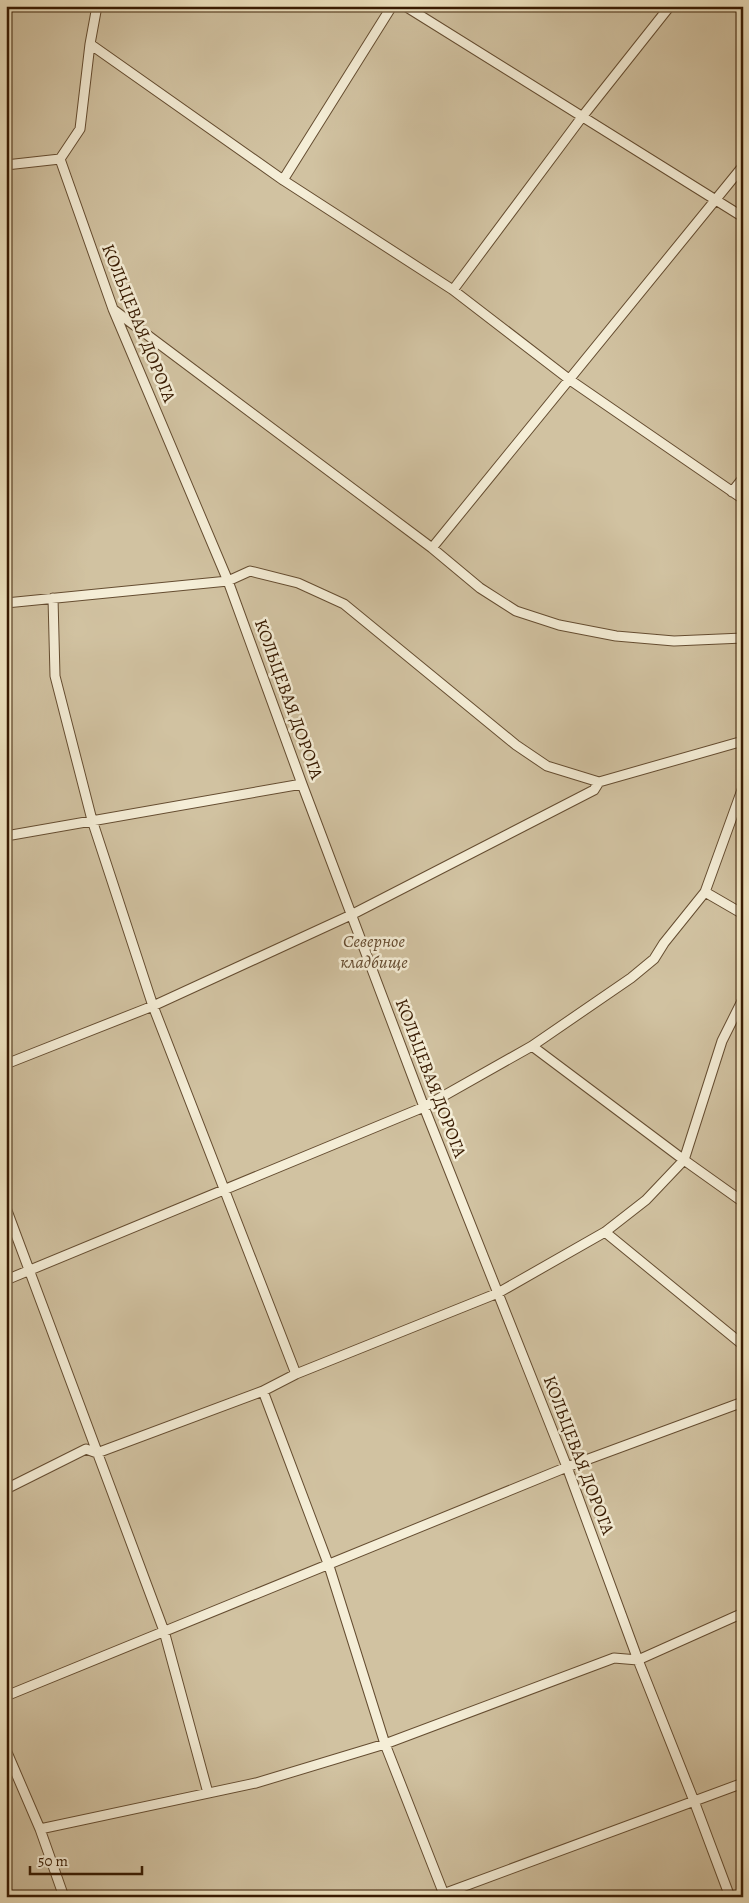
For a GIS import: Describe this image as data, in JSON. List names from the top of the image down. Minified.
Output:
{"streets":{"lane":["КОЛЬЦЕВАЯ ДОРОГА"]},"parks":["Северное кладбище"],"scale_bar":"50 m"}
